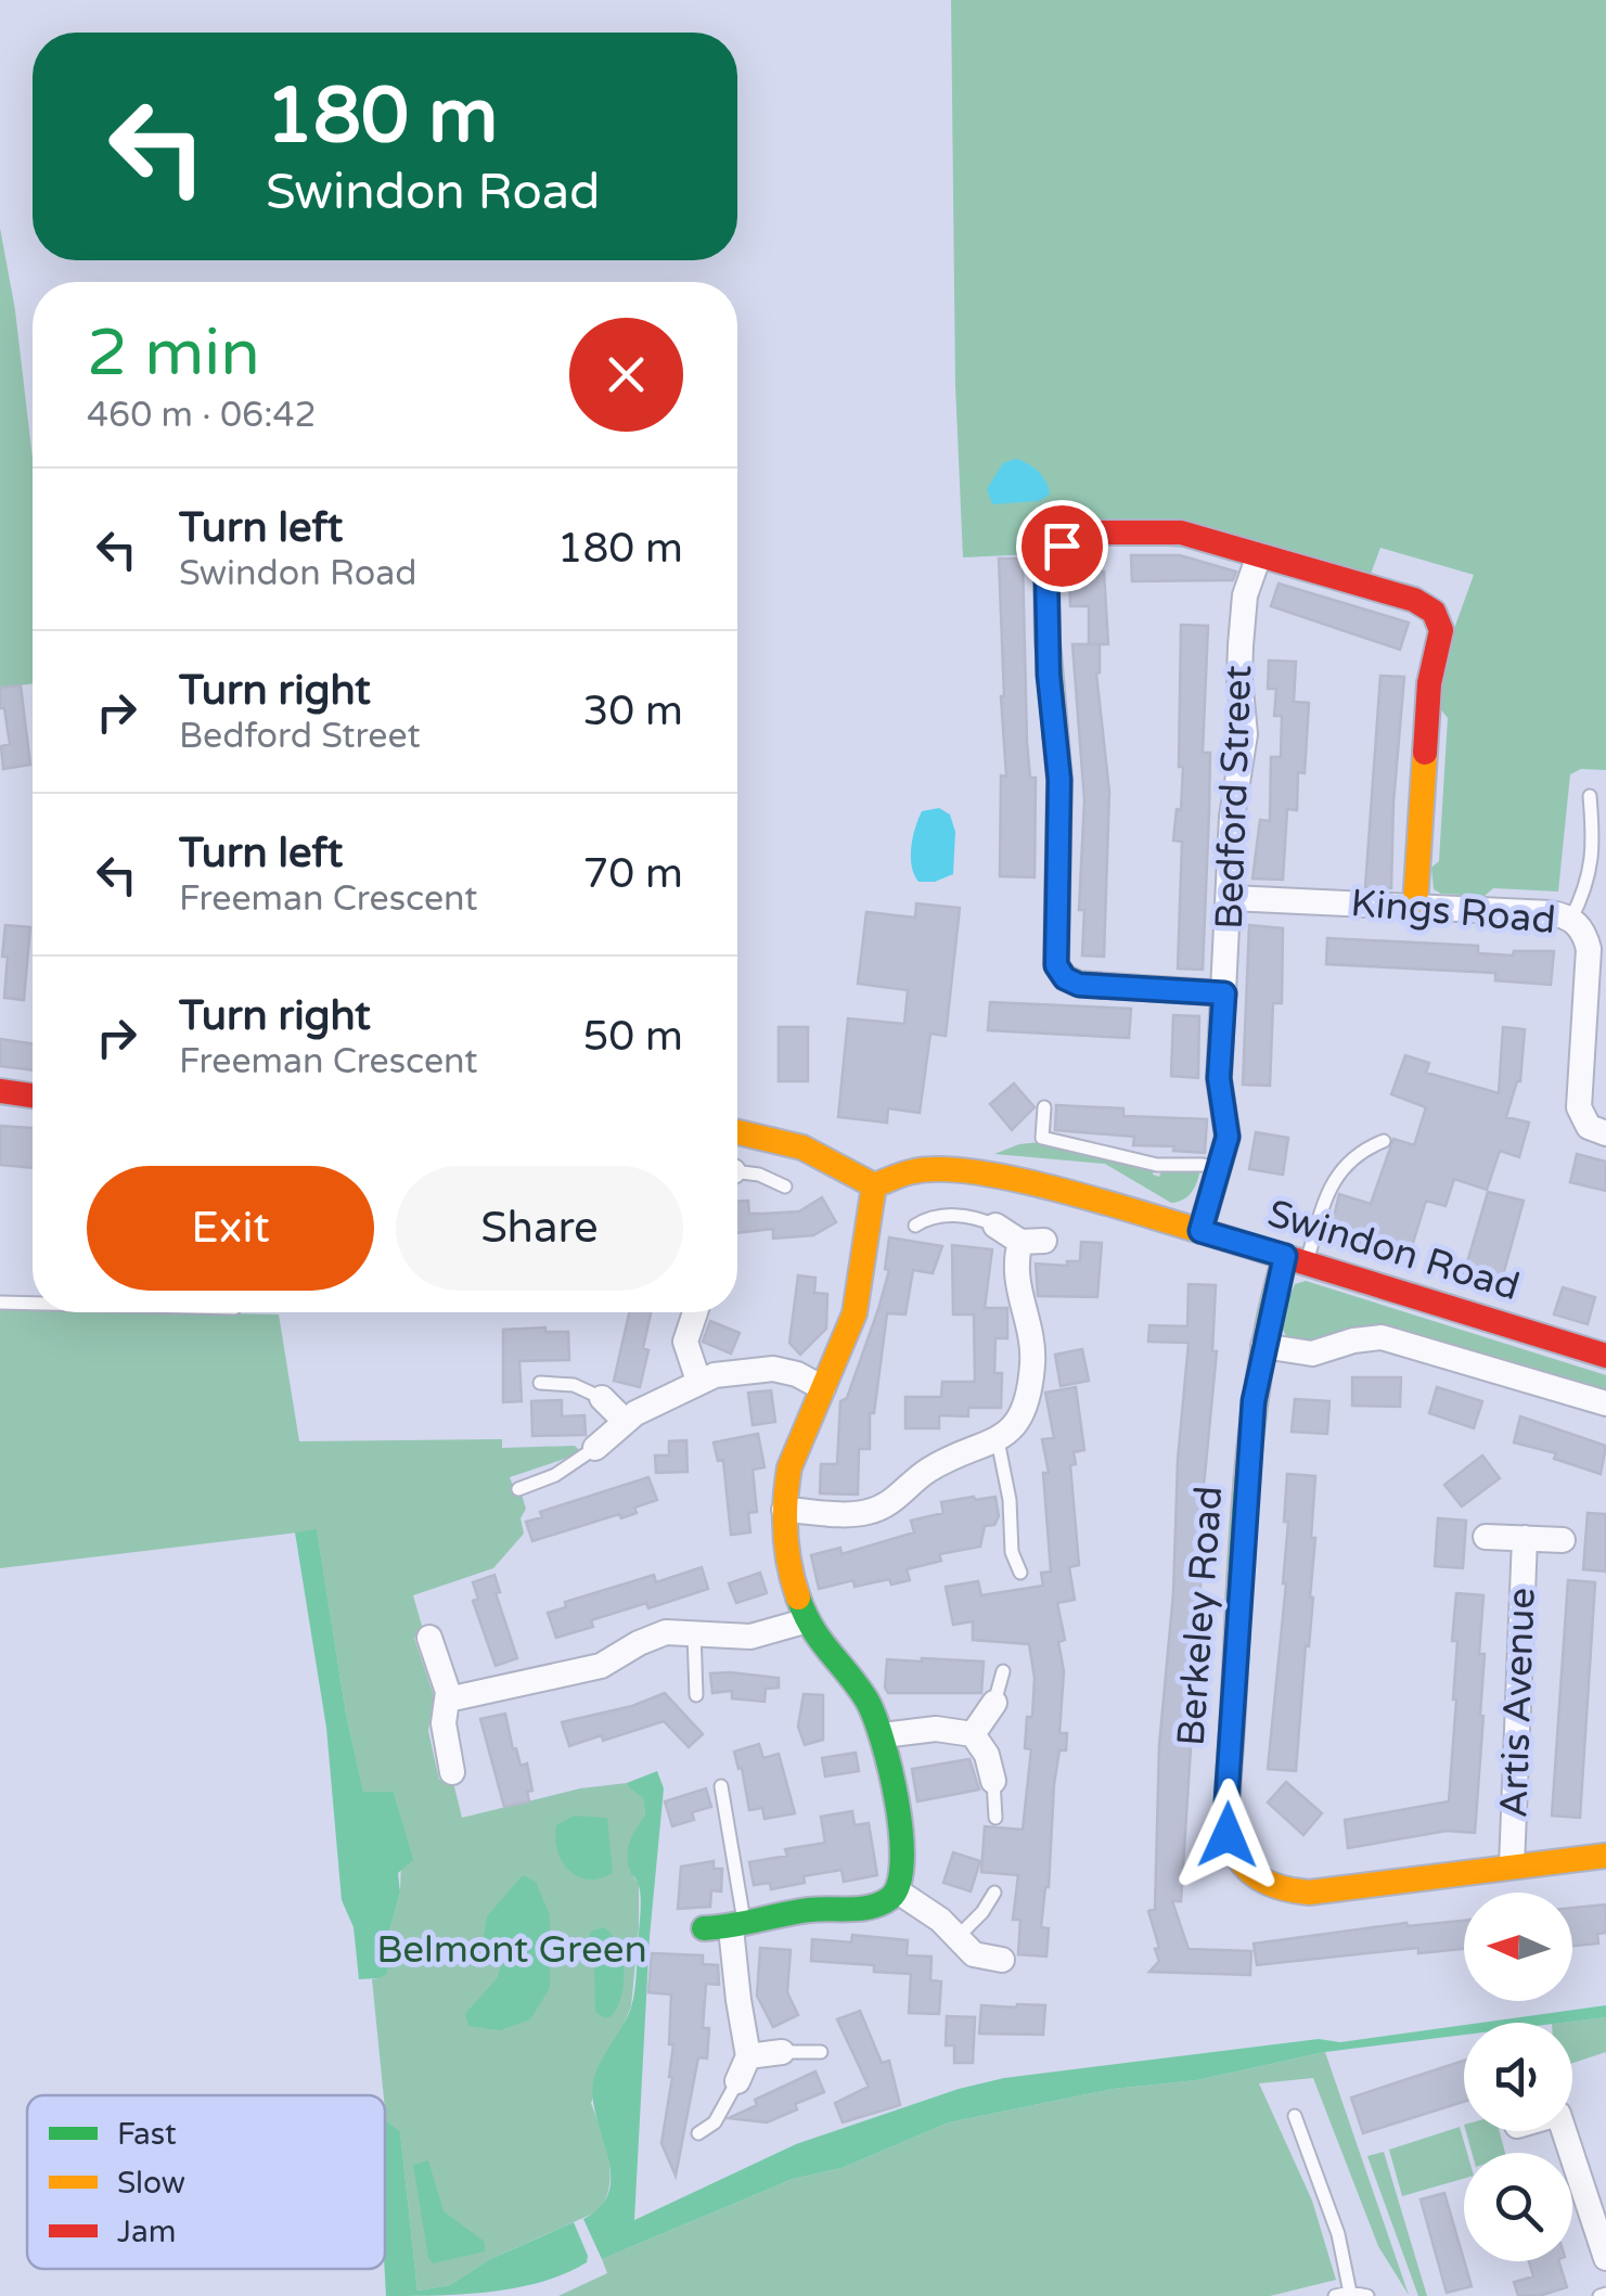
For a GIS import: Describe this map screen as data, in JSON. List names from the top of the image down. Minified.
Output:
{"streets":{"street":["Bedford Street","Kings Road","Swindon Road","Berkeley Road","Artis Avenue"]},"crossings":[["Bedford Street","Kings Road"],["Bedford Street","Swindon Road"],["Swindon Road","Berkeley Road"],["Berkeley Road","Artis Avenue"]],"parks":["Belmont Green"],"legend":["Fast","Slow","Jam"],"north":"left","page":{"turn":["180 m","Swindon Road"],"heading":["2 min","460 m · 06:42"],"list":[{"name":"Turn left","note":"Swindon Road","value":"180 m"},{"name":"Turn right","note":"Bedford Street","value":"30 m"},{"name":"Turn left","note":"Freeman Crescent","value":"70 m"},{"name":"Turn right","note":"Freeman Crescent","value":"50 m"}],"buttons":["Exit","Share"]}}
